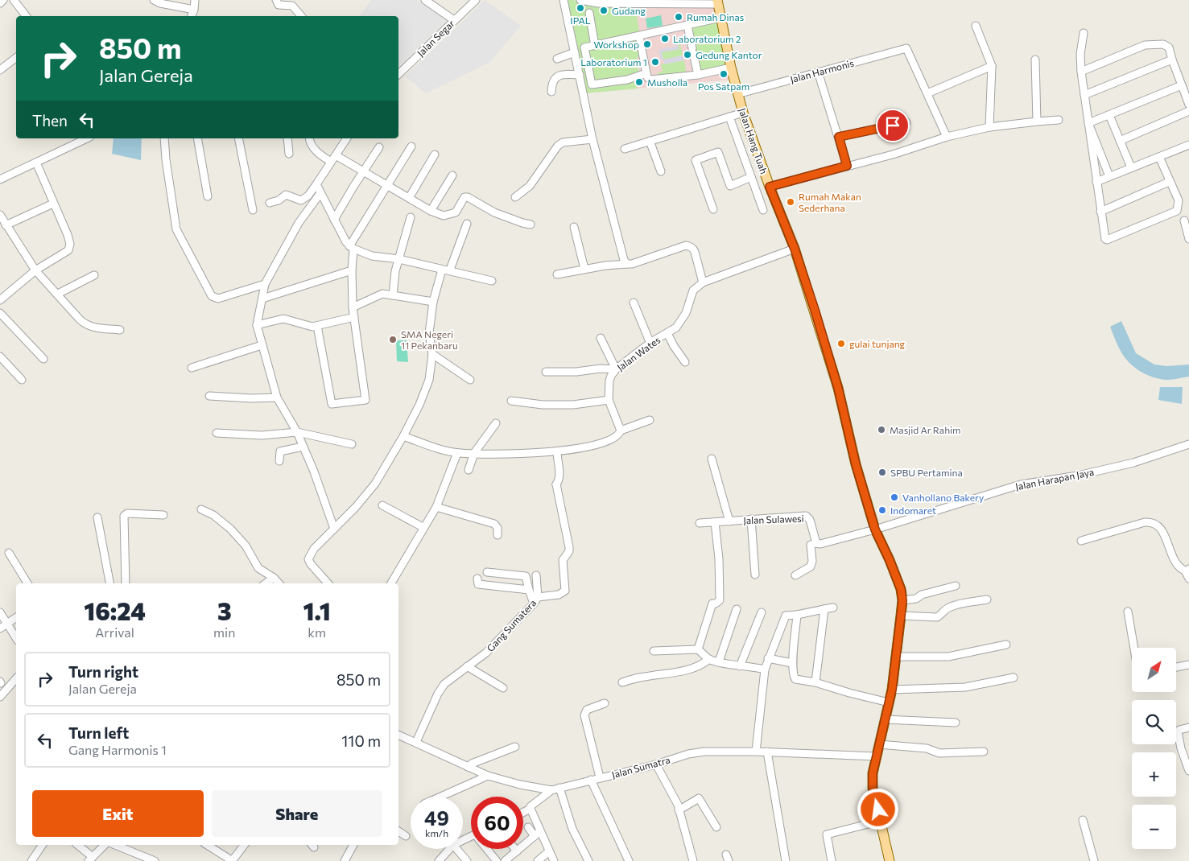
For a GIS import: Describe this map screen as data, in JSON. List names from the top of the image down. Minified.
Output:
{"streets":{"main road":["Jalan Hang Tuah"],"street":["Jalan Segar","Jalan Harmonis","Jalan Wates","Jalan Harapan Jaya","Jalan Sulawesi","Gang Sumatera","Jalan Sumatra"]},"crossings":[["Jalan Harmonis","Jalan Hang Tuah"],["Jalan Hang Tuah","Jalan Wates"],["Jalan Hang Tuah","Jalan Harapan Jaya"],["Jalan Hang Tuah","Jalan Sumatra"],["Gang Sumatera","Jalan Sumatra"]],"places":["IPAL","Gudang","Rumah Dinas","Laboratorium 2","Workshop","Gedung Kantor","Laboratorium 1","Pos Satpam","Musholla","Rumah Makan Sederhana","SMA Negeri 11 Pekanbaru","gulai tunjang","Masjid Ar Rahim","SPBU Pertamina","Vanhollano Bakery","Indomaret"],"north":"top right","page":{"turn":["850 m","Jalan Gereja"],"then":"Then","eta":["16:24","Arrival","3","min","1.1","km"],"map_buttons":["+","−"],"list":[{"name":"Turn right","note":"Jalan Gereja","value":"850 m"},{"name":"Turn left","note":"Gang Harmonis 1","value":"110 m"}],"buttons":["Exit","Share"],"speed":"49 km/h","limit":"60"}}
